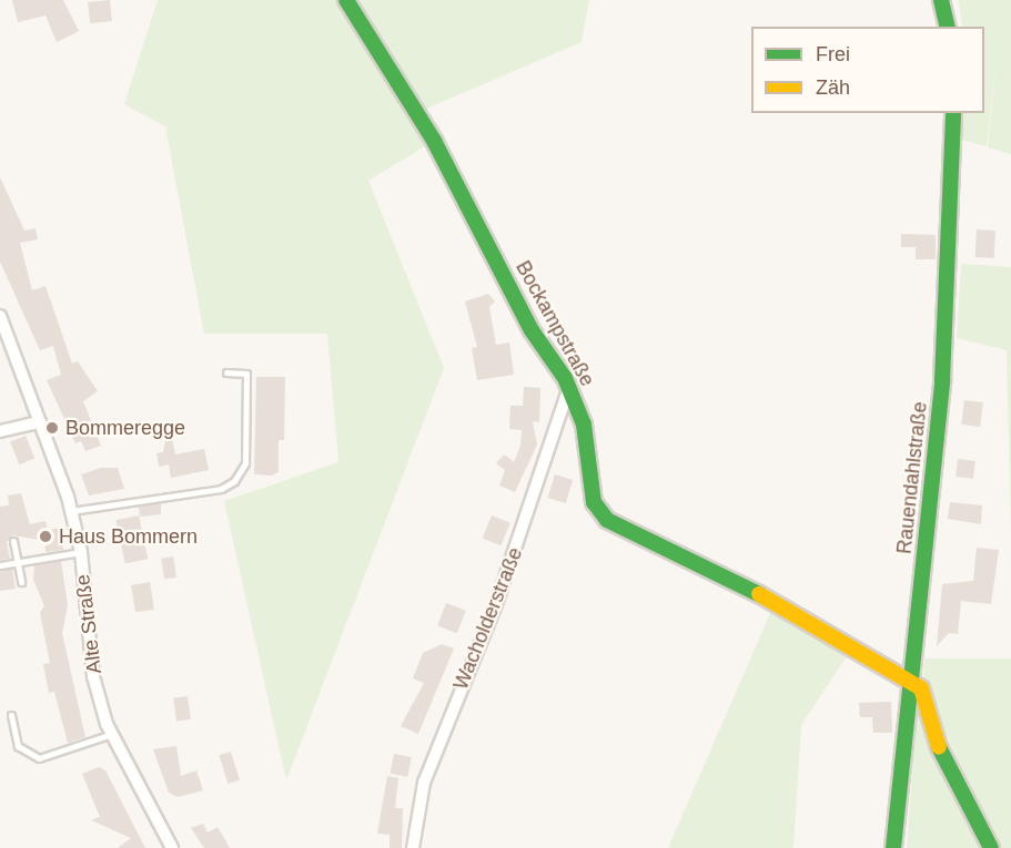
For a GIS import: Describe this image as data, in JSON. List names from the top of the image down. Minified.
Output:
{"streets":{"street":["Bockampstraße","Rauendahlstraße","Wacholderstraße","Alte Straße"]},"crossings":[["Bockampstraße","Rauendahlstraße"],["Bockampstraße","Wacholderstraße"]],"places":["Bommeregge","Haus Bommern"],"legend":["Frei","Zäh"]}
